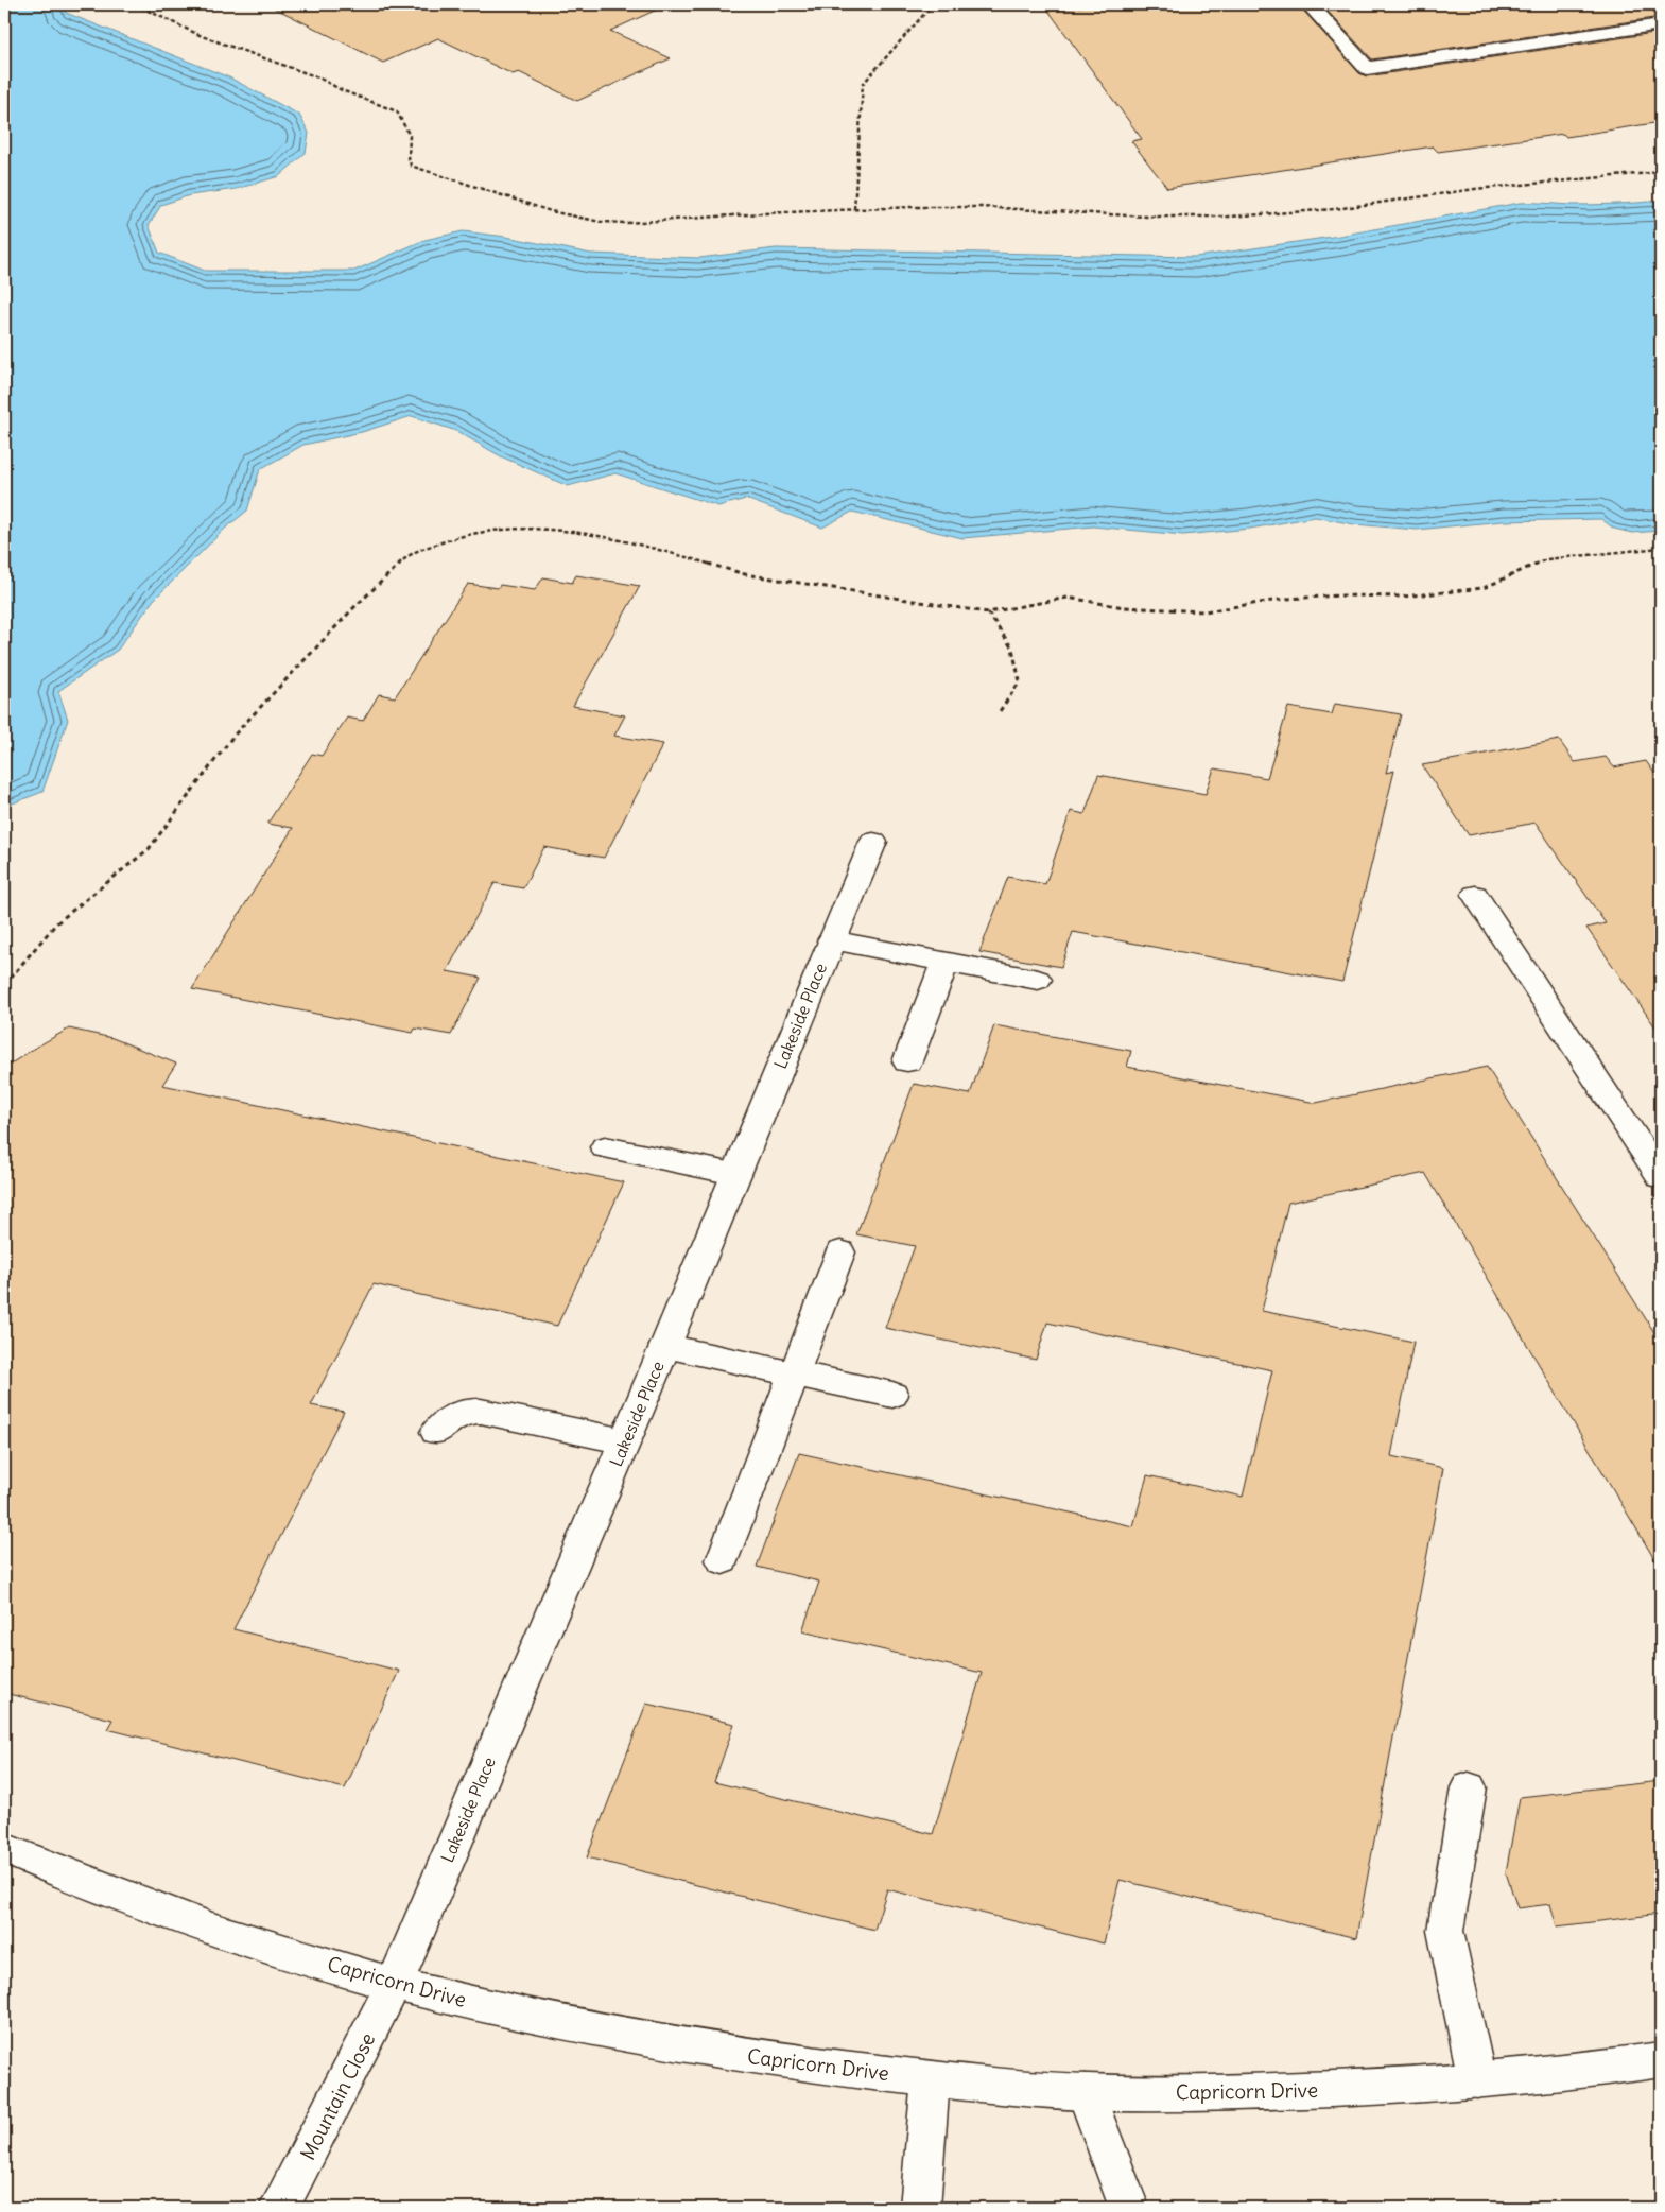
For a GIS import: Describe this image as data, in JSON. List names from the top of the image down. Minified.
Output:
{"streets":{"street":["Lakeside Place","Capricorn Drive","Mountain Close"]},"crossings":[["Lakeside Place","Capricorn Drive"],["Lakeside Place","Mountain Close"],["Capricorn Drive","Mountain Close"]]}
